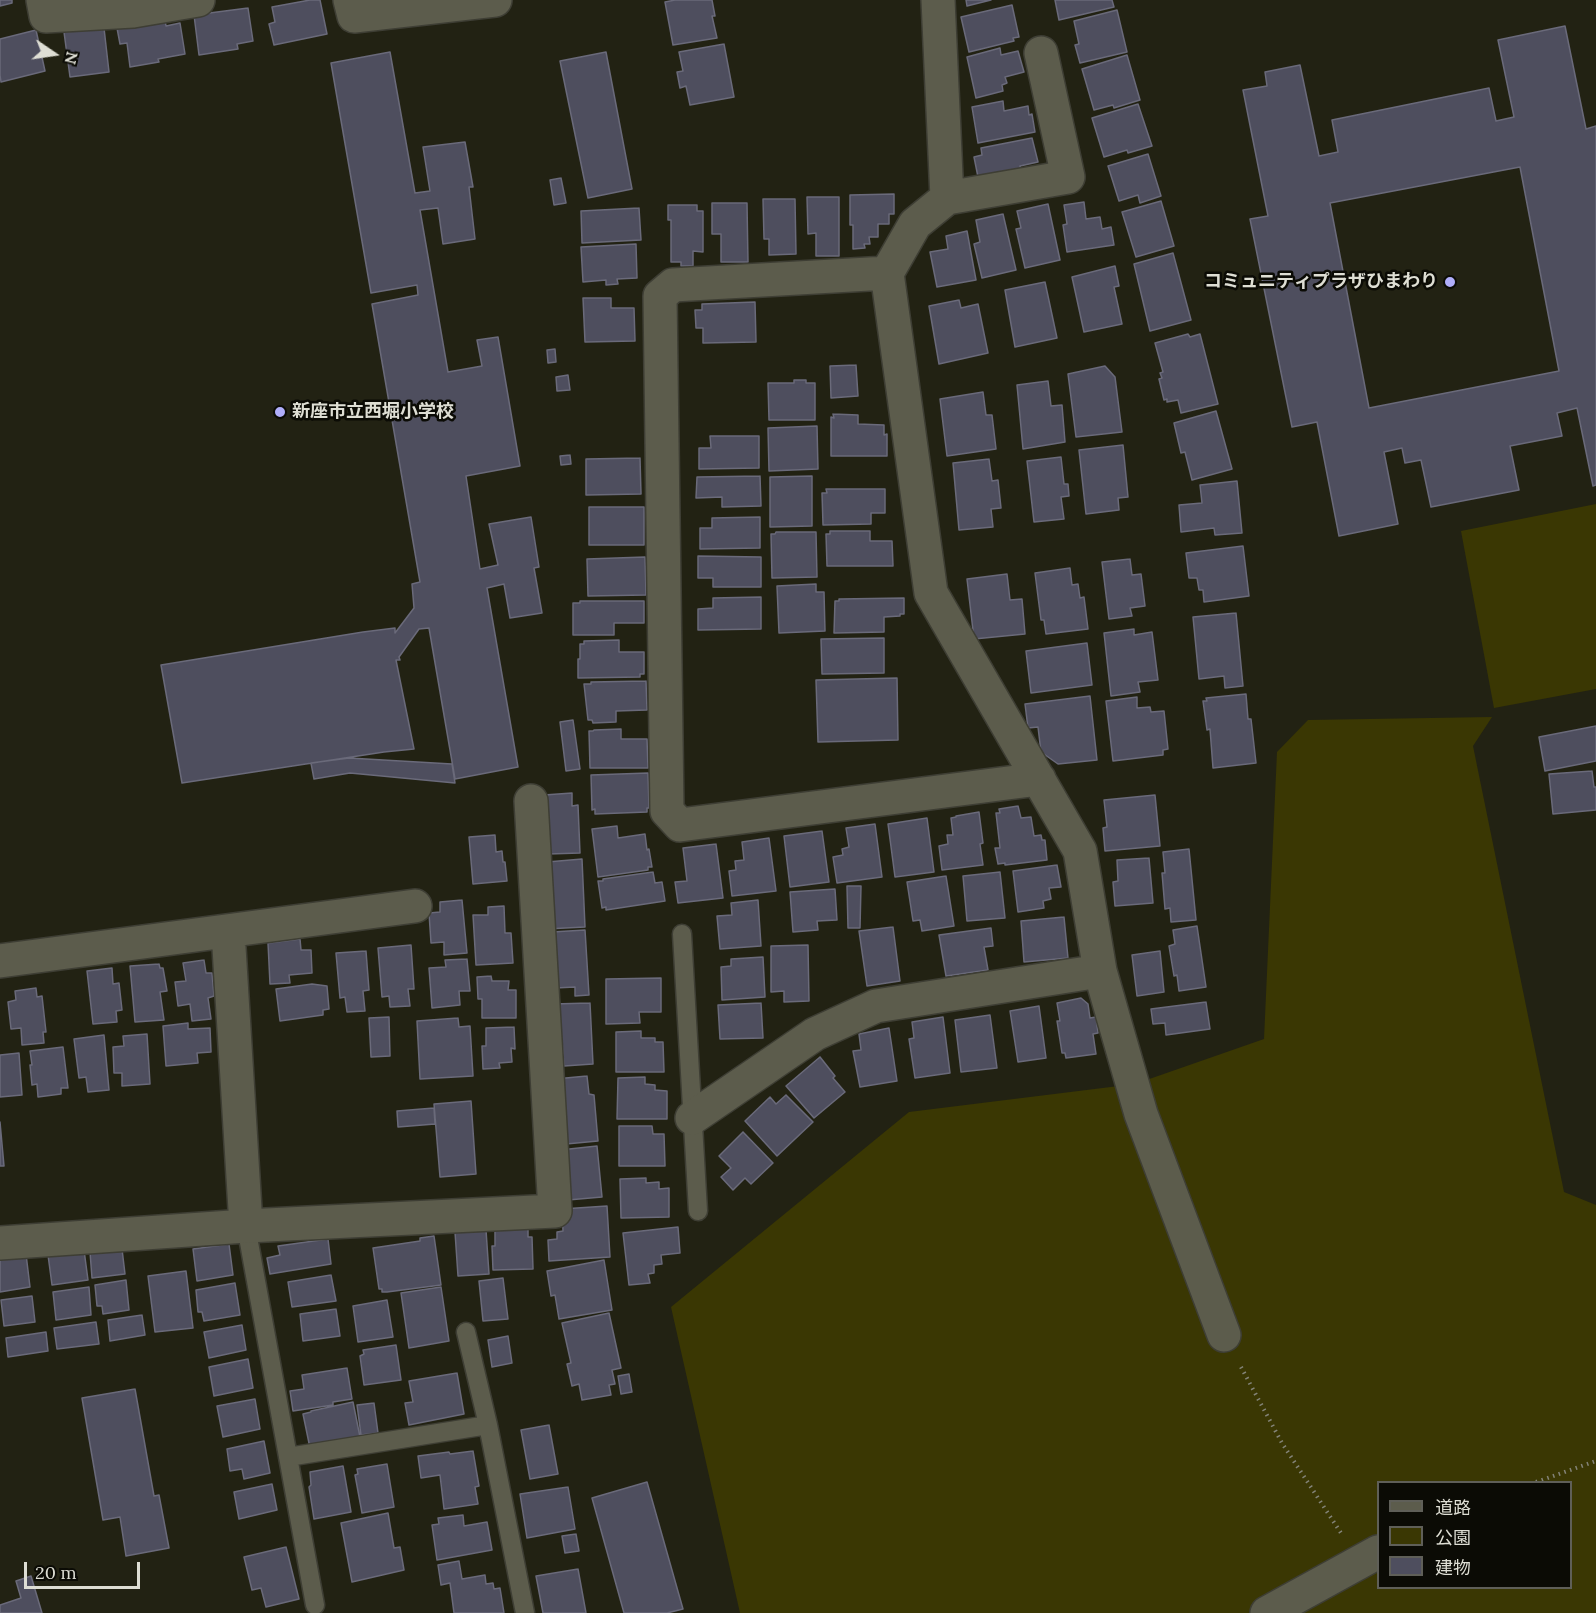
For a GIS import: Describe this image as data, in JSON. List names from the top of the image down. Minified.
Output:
{"places":["コミュニティプラザひまわり","新座市立西堀小学校"],"legend":["道路","公園","建物"],"scale_bar":"20 m","north":"right"}
